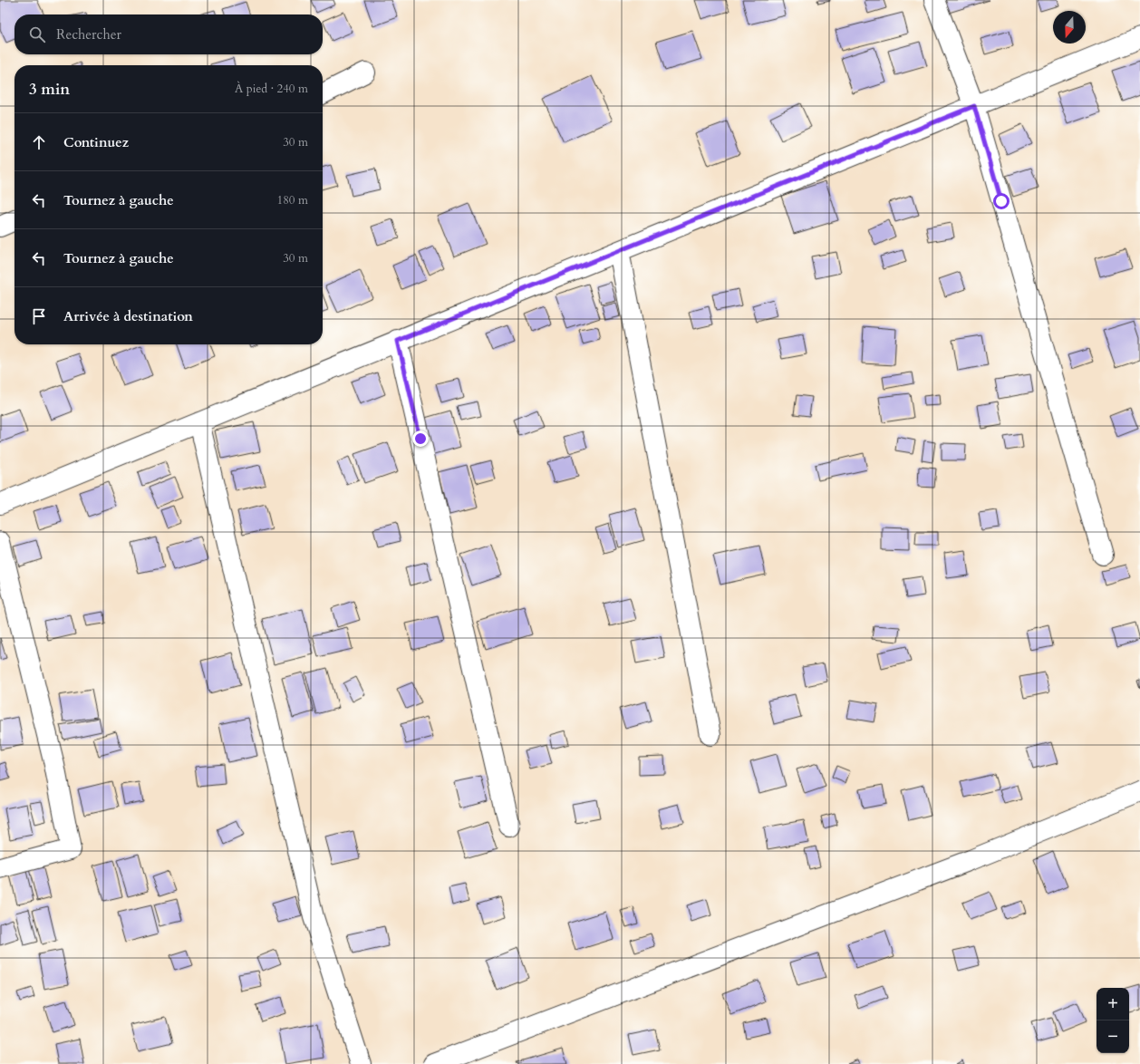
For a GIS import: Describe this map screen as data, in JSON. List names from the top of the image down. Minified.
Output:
{"north":"bottom","page":{"search":"Rechercher","heading":["3 min","À pied · 240 m"],"list":[["Continuez","30 m"],["Tournez à gauche","180 m"],["Tournez à gauche","30 m"],"Arrivée à destination"],"map_buttons":["+","−"]}}
